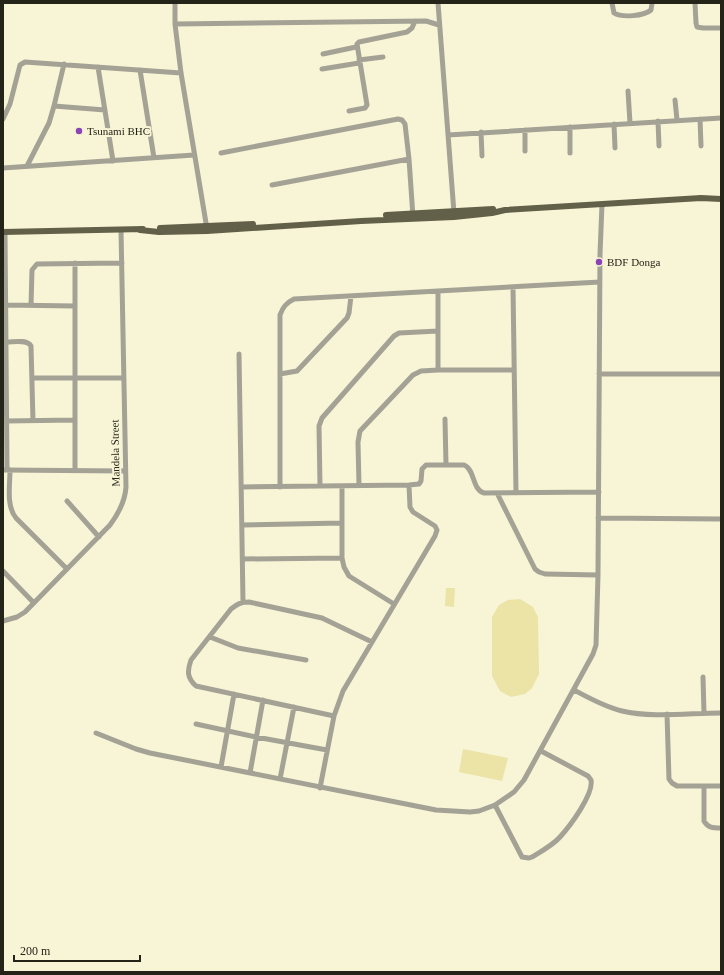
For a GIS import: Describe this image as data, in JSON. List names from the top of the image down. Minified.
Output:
{"streets":{"street":["Mandela Street"]},"places":["Tsunami BHC","BDF Donga"],"scale_bar":"200 m"}
